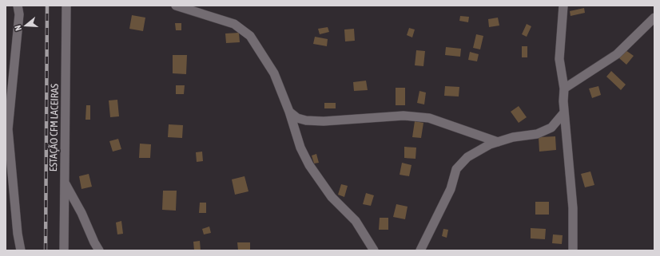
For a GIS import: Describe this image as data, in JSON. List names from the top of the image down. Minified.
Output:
{"streets":{"street":["ESTAÇÃO CFM LACEIRAS"]},"north":"left"}
